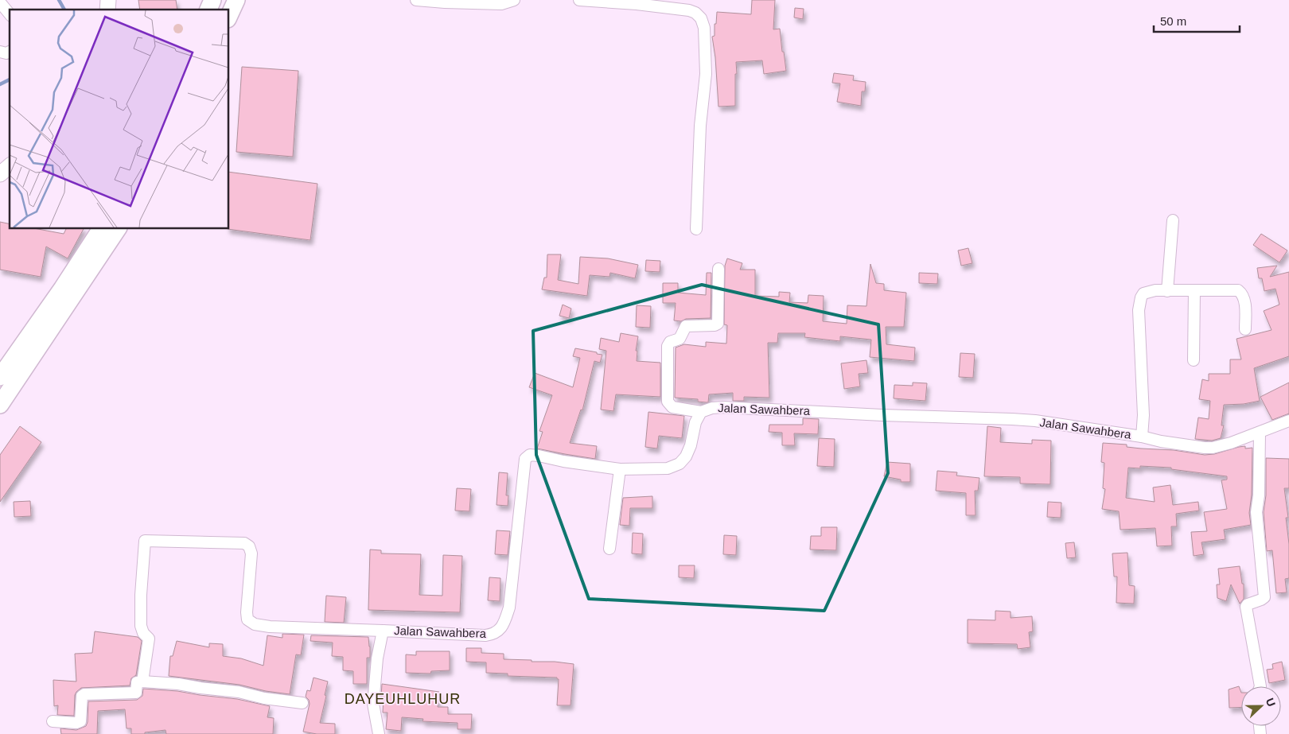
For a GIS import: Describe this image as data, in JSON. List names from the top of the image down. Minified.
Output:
{"streets":{"street":["Jalan Sawahbera"]},"districts":["DAYEUHLUHUR"],"scale_bar":"50 m","north":"right"}
